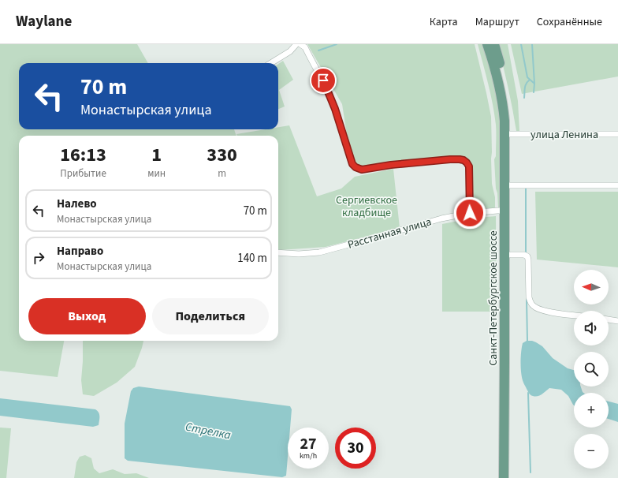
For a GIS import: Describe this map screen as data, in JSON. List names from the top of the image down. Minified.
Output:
{"streets":{"main road":["Санкт-Петербургское шоссе"],"street":["улица Ленина","Расстанная улица"]},"crossings":[["улица Ленина","Санкт-Петербургское шоссе"],["Расстанная улица","Санкт-Петербургское шоссе"]],"water":["Стрелка"],"parks":["Сергиевское кладбище"],"north":"left","page":{"header":"Waylane","nav":["Карта","Маршрут","Сохранённые"],"turn":["70 m","Монастырская улица"],"eta":["16:13","Прибытие","1","мин","330","m"],"list":[{"name":"Налево","note":"Монастырская улица","value":"70 m"},{"name":"Направо","note":"Монастырская улица","value":"140 m"}],"map_buttons":["+","−"],"buttons":["Выход","Поделиться"],"speed":"27 km/h","limit":"30"}}
